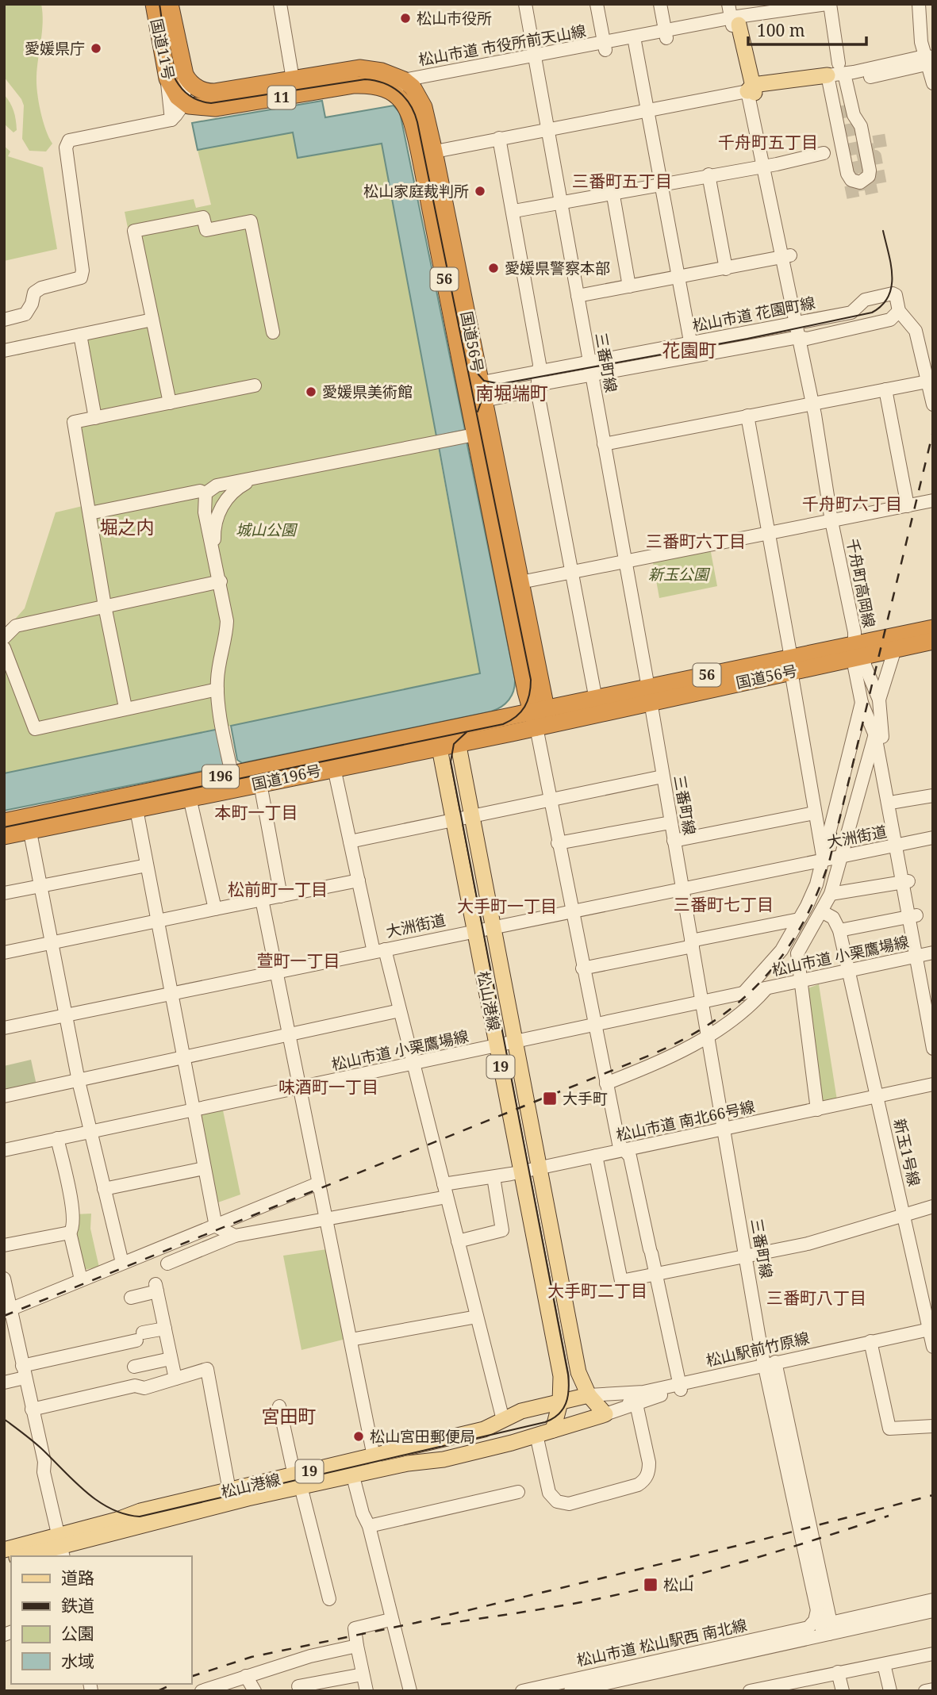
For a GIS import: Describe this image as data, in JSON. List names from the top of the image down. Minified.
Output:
{"streets":{"highway":["国道11号","11","56","国道56号","196","国道196号"],"main road":["松山港線","19"],"street":["松山市道 市役所前天山線","松山市道 花園町線","三番町線","千舟町高岡線","大洲街道","松山市道 小栗鷹場線","松山市道 南北66号線","新玉1号線","松山駅前竹原線","松山市道 松山駅西 南北線"]},"crossings":[["松山市道 市役所前天山線","11"],["松山市道 市役所前天山線","国道56号"],["松山市道 市役所前天山線","三番町線"],["国道11号","11"],["11","国道56号"],["松山市道 花園町線","国道56号"],["松山市道 花園町線","三番町線"],["松山市道 花園町線","千舟町高岡線"],["国道56号","三番町線"],["国道56号","千舟町高岡線"],["国道56号","国道196号"],["三番町線","大洲街道"],["三番町線","松山市道 小栗鷹場線"],["三番町線","松山市道 南北66号線"],["三番町線","松山駅前竹原線"],["三番町線","松山市道 松山駅西 南北線"],["千舟町高岡線","大洲街道"],["千舟町高岡線","松山市道 小栗鷹場線"],["国道196号","松山港線"],["大洲街道","松山港線"],["松山市道 小栗鷹場線","松山港線"],["松山市道 小栗鷹場線","新玉1号線"],["松山港線","松山市道 南北66号線"],["松山港線","松山駅前竹原線"],["松山市道 南北66号線","新玉1号線"],["新玉1号線","松山駅前竹原線"]],"districts":["千舟町五丁目","三番町五丁目","花園町","南堀端町","千舟町六丁目","堀之内","三番町六丁目","本町一丁目","松前町一丁目","三番町七丁目","大手町一丁目","萱町一丁目","味酒町一丁目","大手町二丁目","三番町八丁目","宮田町"],"parks":["城山公園","新玉公園"],"places":{"other":["松山市役所","愛媛県庁","松山家庭裁判所","愛媛県警察本部","愛媛県美術館","松山宮田郵便局"],"transit":["大手町","松山"]},"legend":["道路","鉄道","公園","水域"],"scale_bar":"100 m"}
